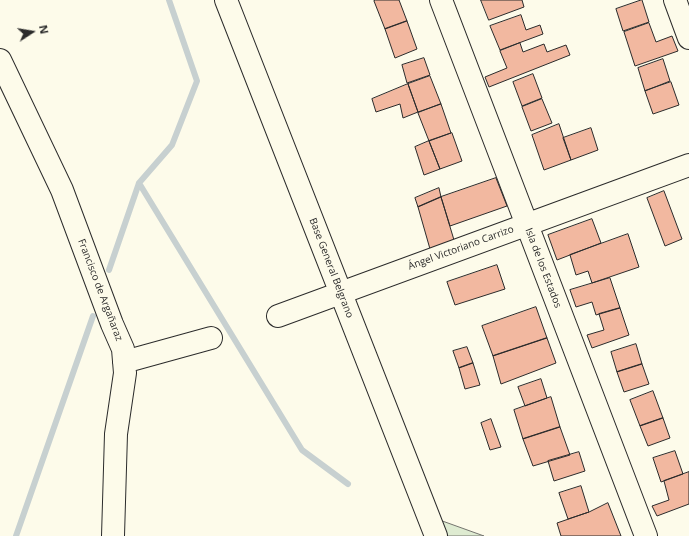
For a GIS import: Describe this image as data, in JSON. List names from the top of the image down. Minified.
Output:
{"streets":{"street":["Ángel Victoriano Carrizo","Base General Belgrano","Isla de los Estados","Francisco de Argañaraz"]},"crossings":[["Ángel Victoriano Carrizo","Base General Belgrano"],["Ángel Victoriano Carrizo","Isla de los Estados"]],"north":"right"}
